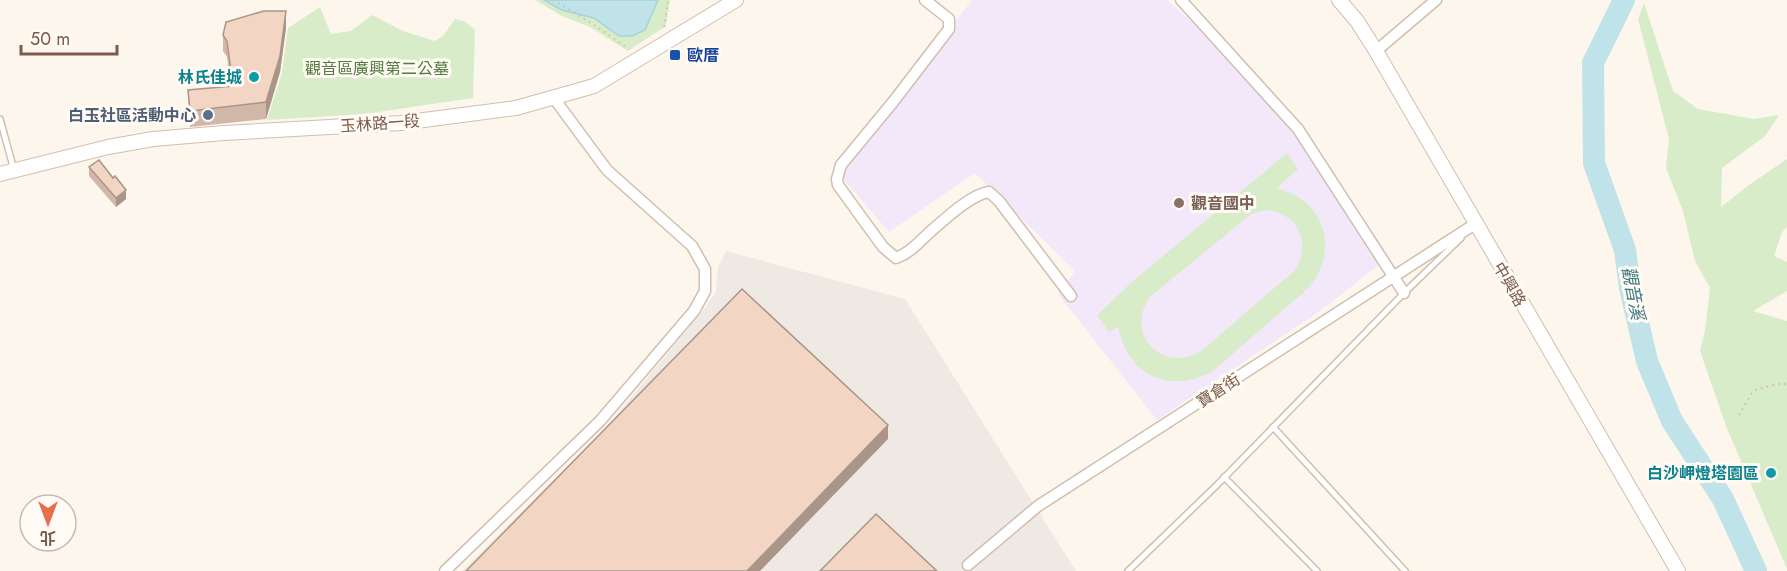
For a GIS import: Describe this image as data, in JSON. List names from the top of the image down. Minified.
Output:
{"streets":{"street":["玉林路一段","中興路","寶倉街"]},"crossings":[["中興路","寶倉街"]],"water":["觀音溪"],"parks":["觀音區廣興第二公墓"],"places":{"transit":["歐厝"],"other":["林氏佳城","白玉社區活動中心","觀音國中","白沙岬燈塔園區"]},"scale_bar":"50 m","north":"bottom"}
